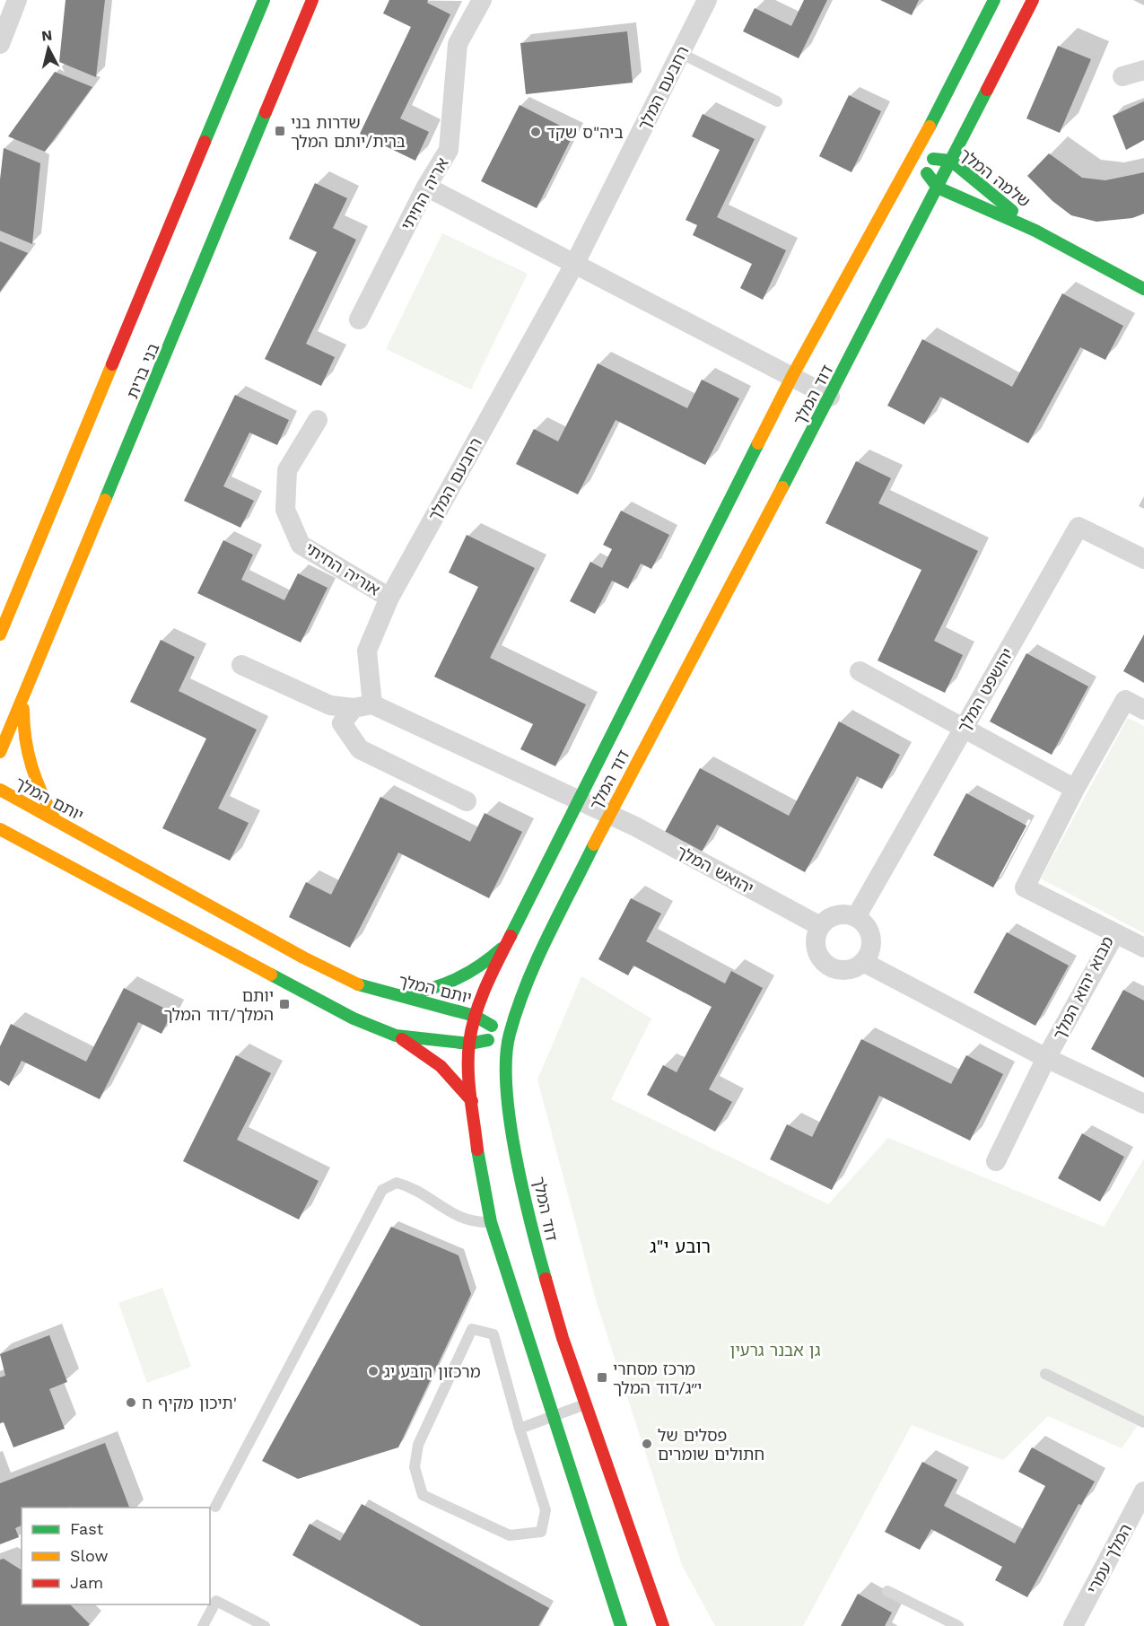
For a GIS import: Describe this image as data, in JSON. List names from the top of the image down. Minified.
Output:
{"streets":{"street":["רחבעם המלך","שלמה המלך","אריה החיתי","בני ברית","דוד המלך","אוריה החיתי","יהושפט המלך","יותם המלך","יהואש המלך","מבוא יהוא המלך","המלך עמרי"]},"crossings":[["רחבעם המלך","אוריה החיתי"],["שלמה המלך","דוד המלך"],["דוד המלך","יותם המלך"],["דוד המלך","יהואש המלך"],["יהושפט המלך","יהואש המלך"],["יהושפט המלך","מבוא יהוא המלך"],["יהואש המלך","מבוא יהוא המלך"]],"districts":["רובע י\"ג"],"parks":["גן אבנר גרעין"],"places":{"transit":["שדרות בני ברית/יותם המלך","יותם המלך/דוד המלך","מרכז מסחרי י״ג/דוד המלך"],"other":["ביה\"ס שקד","מרכזון רובע יג","תיכון מקיף ח'","פסלים של חתולים שומרים"]},"legend":["Fast","Slow","Jam"],"north":"top"}
